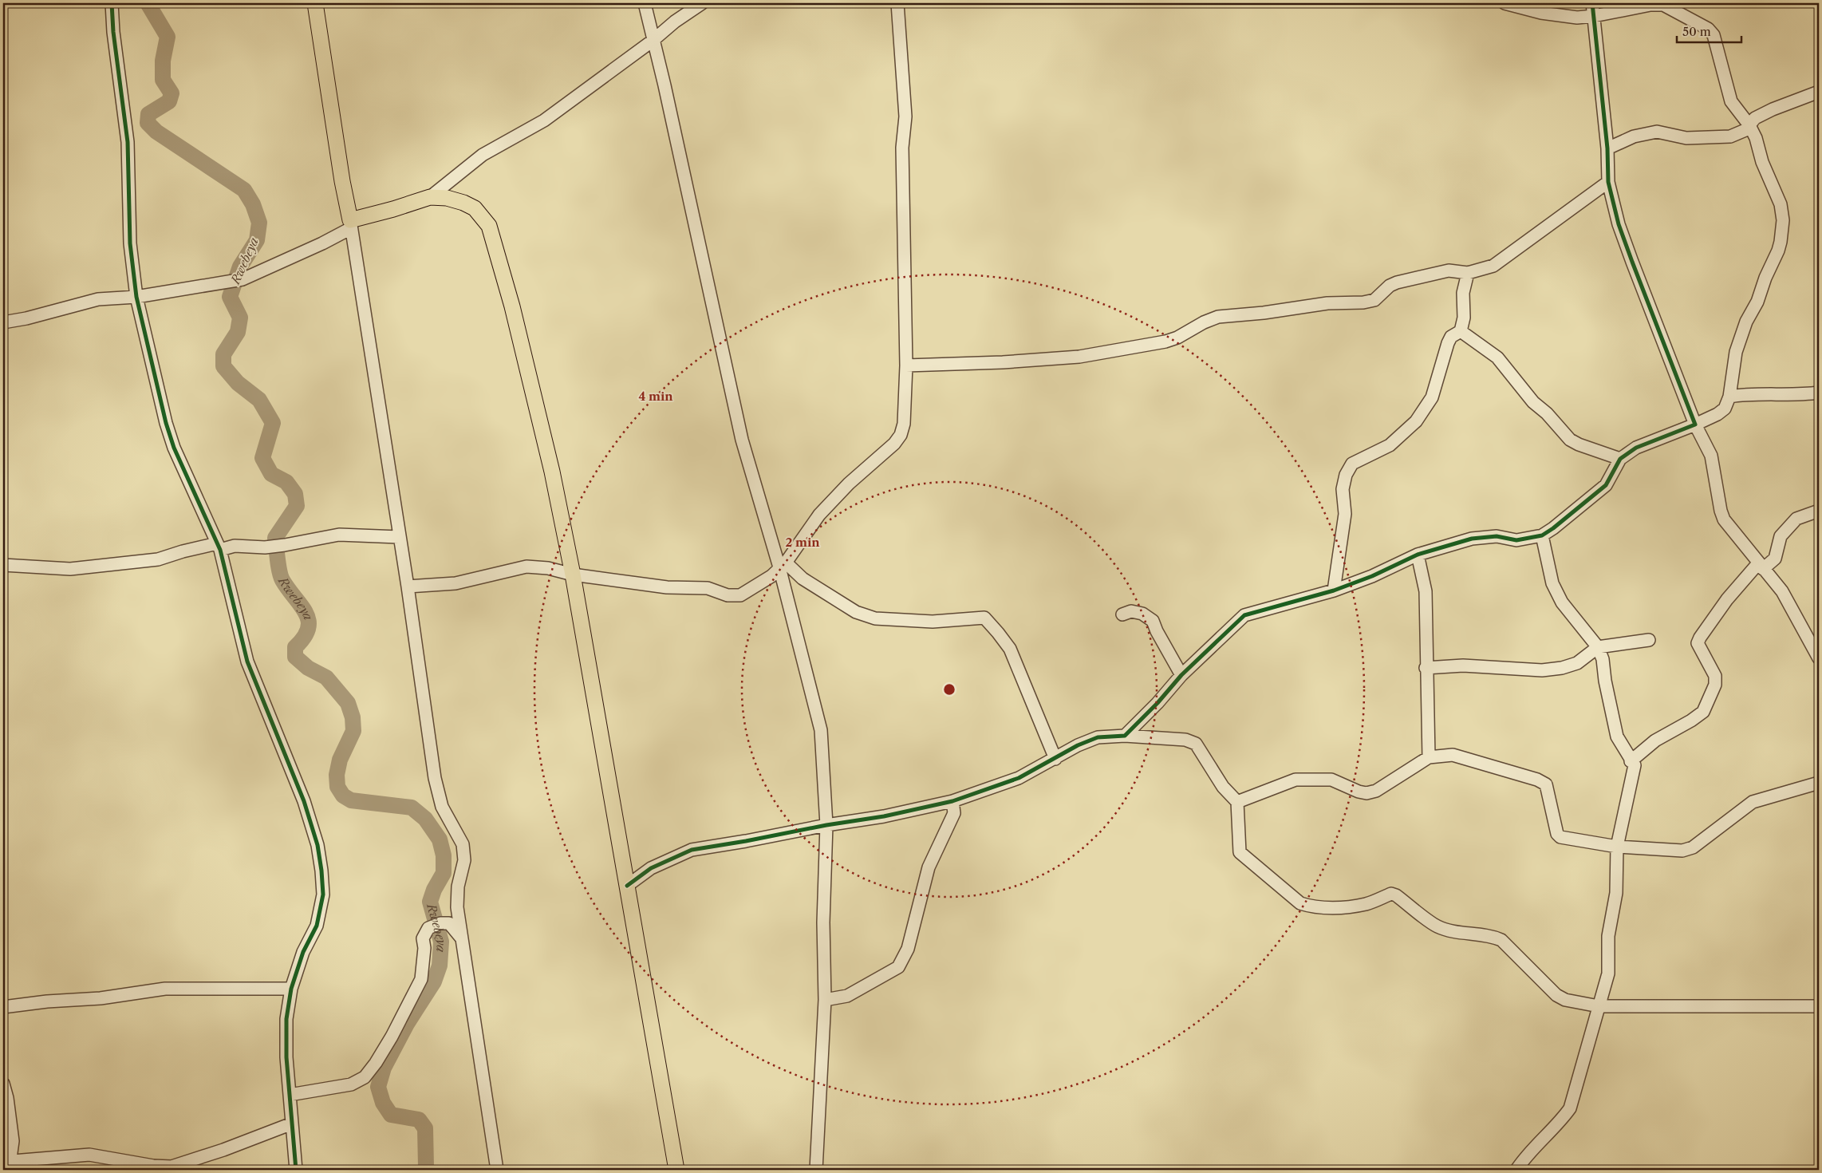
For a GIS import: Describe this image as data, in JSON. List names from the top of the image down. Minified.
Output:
{"water":["Rwebeya"],"scale_bar":"50 m","rings":["4 min","2 min"]}
